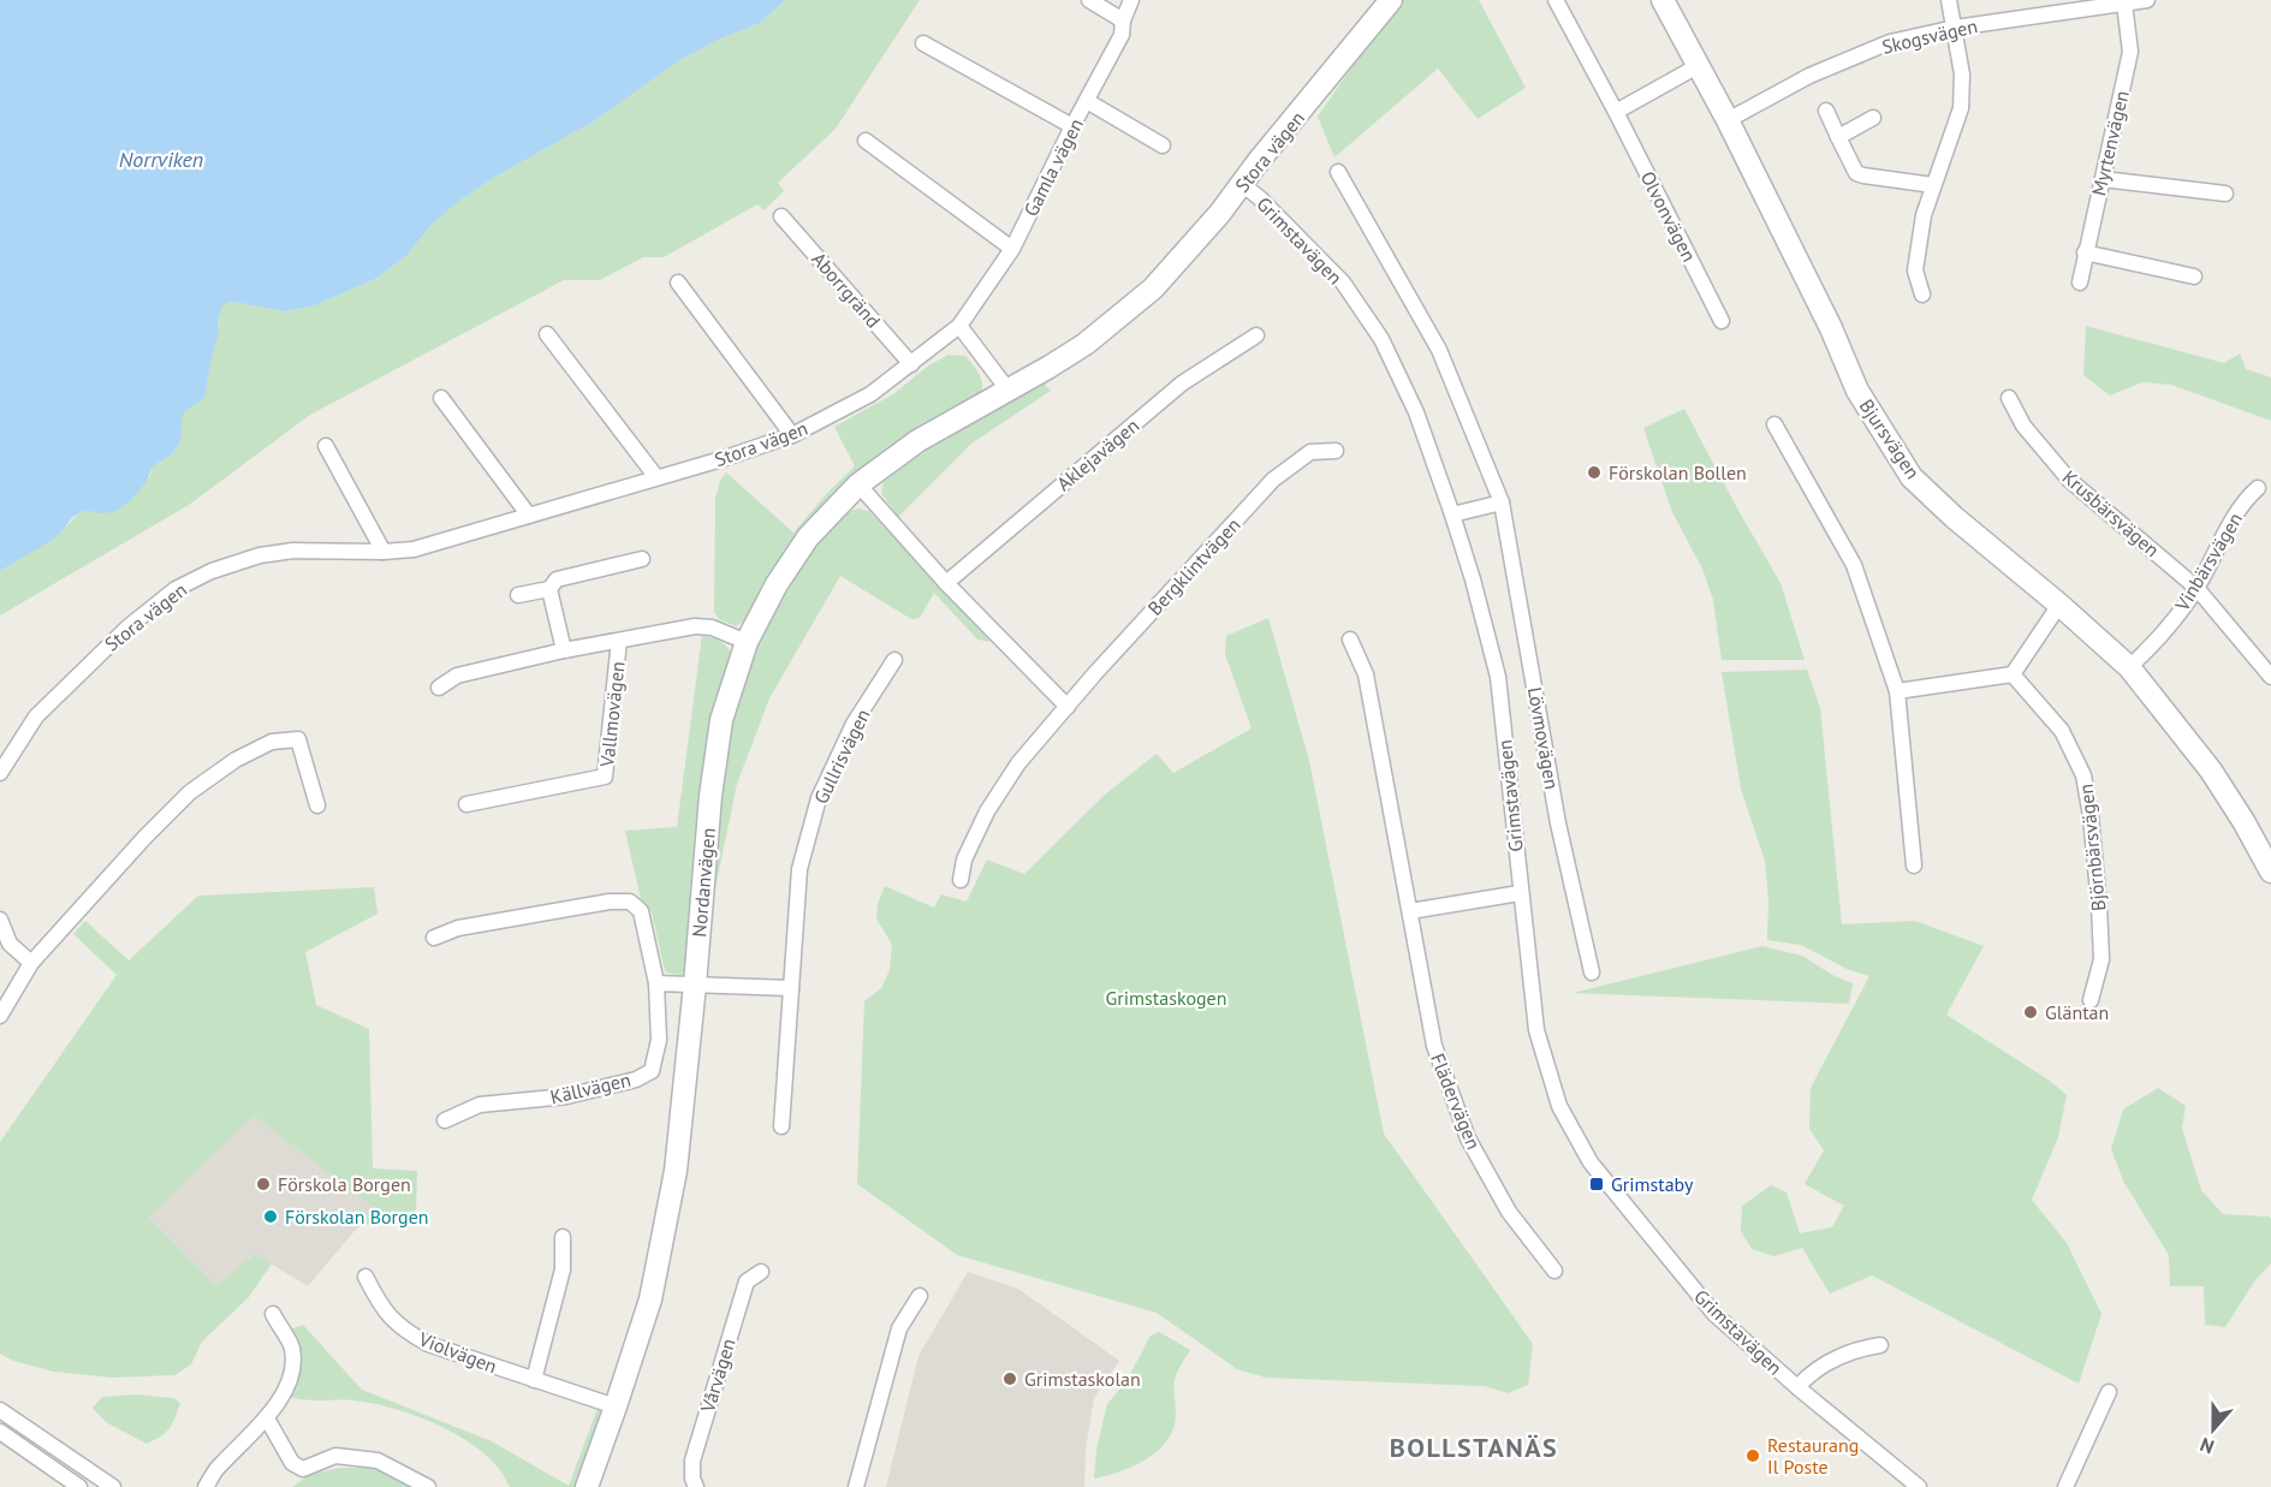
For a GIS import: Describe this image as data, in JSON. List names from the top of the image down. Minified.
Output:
{"streets":{"street":["Skogsvägen","Myrtenvägen","Stora vägen","Gamla vägen","Olvonvägen","Grimstavägen","Aborrgränd","Bjursvägen","Aklejavägen","Krusbärsvägen","Vinbärsvägen","Bergklintvägen","Vallmovägen","Lövmovägen","Gullrisvägen","Björnbärsvägen","Nordanvägen","Källvägen","Flädervägen","Violvägen","Vårvägen"]},"crossings":[["Skogsvägen","Myrtenvägen"],["Skogsvägen","Bjursvägen"],["Stora vägen","Gamla vägen"],["Stora vägen","Grimstavägen"],["Stora vägen","Aborrgränd"],["Stora vägen","Nordanvägen"],["Bjursvägen","Vinbärsvägen"],["Krusbärsvägen","Vinbärsvägen"],["Vallmovägen","Nordanvägen"],["Nordanvägen","Violvägen"]],"districts":["BOLLSTANÄS"],"water":["Norrviken"],"parks":["Grimstaskogen"],"places":{"other":["Förskolan Bollen","Gläntan","Förskola Borgen","Förskolan Borgen","Grimstaskolan","Restaurang Il Poste"],"transit":["Grimstaby"]},"north":"bottom"}
